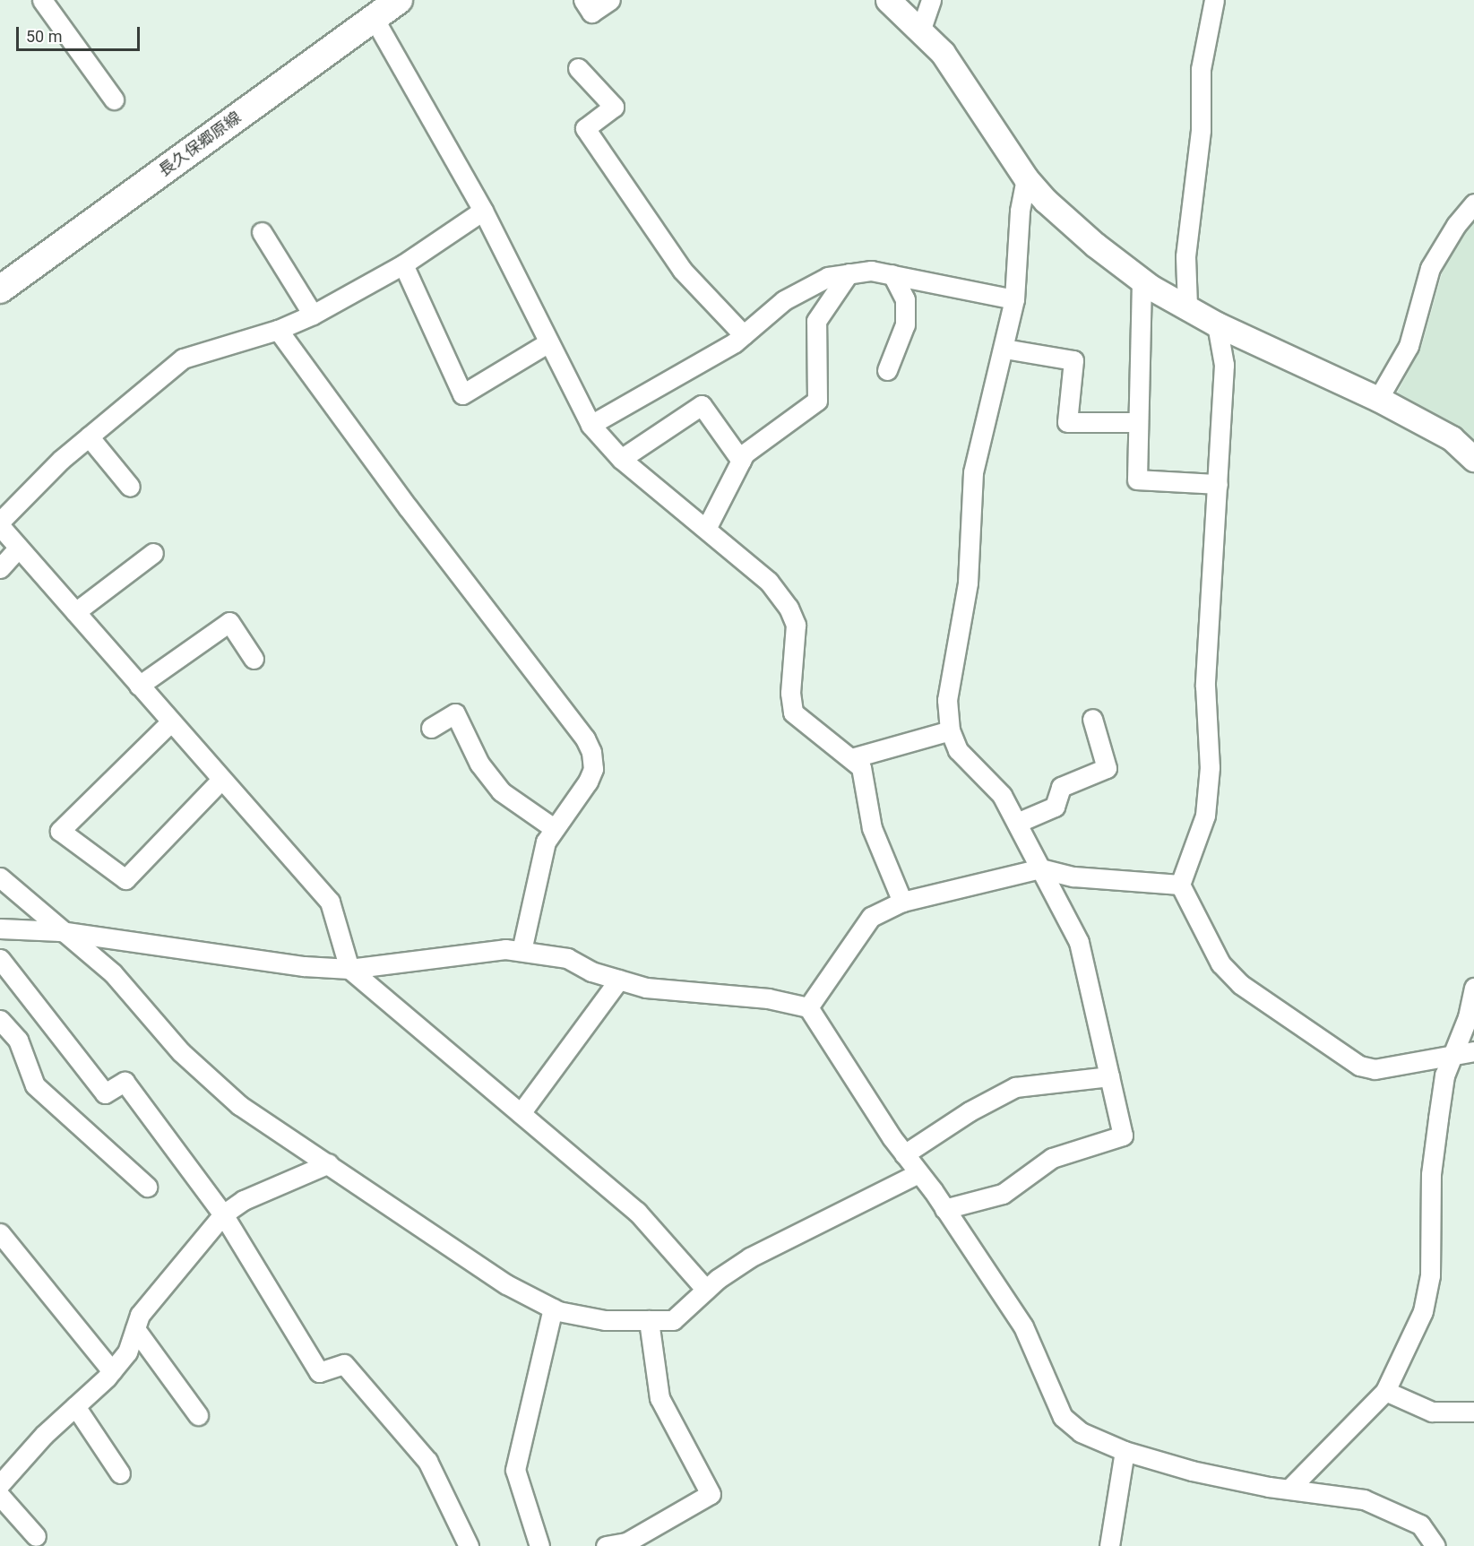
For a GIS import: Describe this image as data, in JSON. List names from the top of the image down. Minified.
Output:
{"streets":{"main road":["長久保郷原線"]},"scale_bar":"50 m"}
